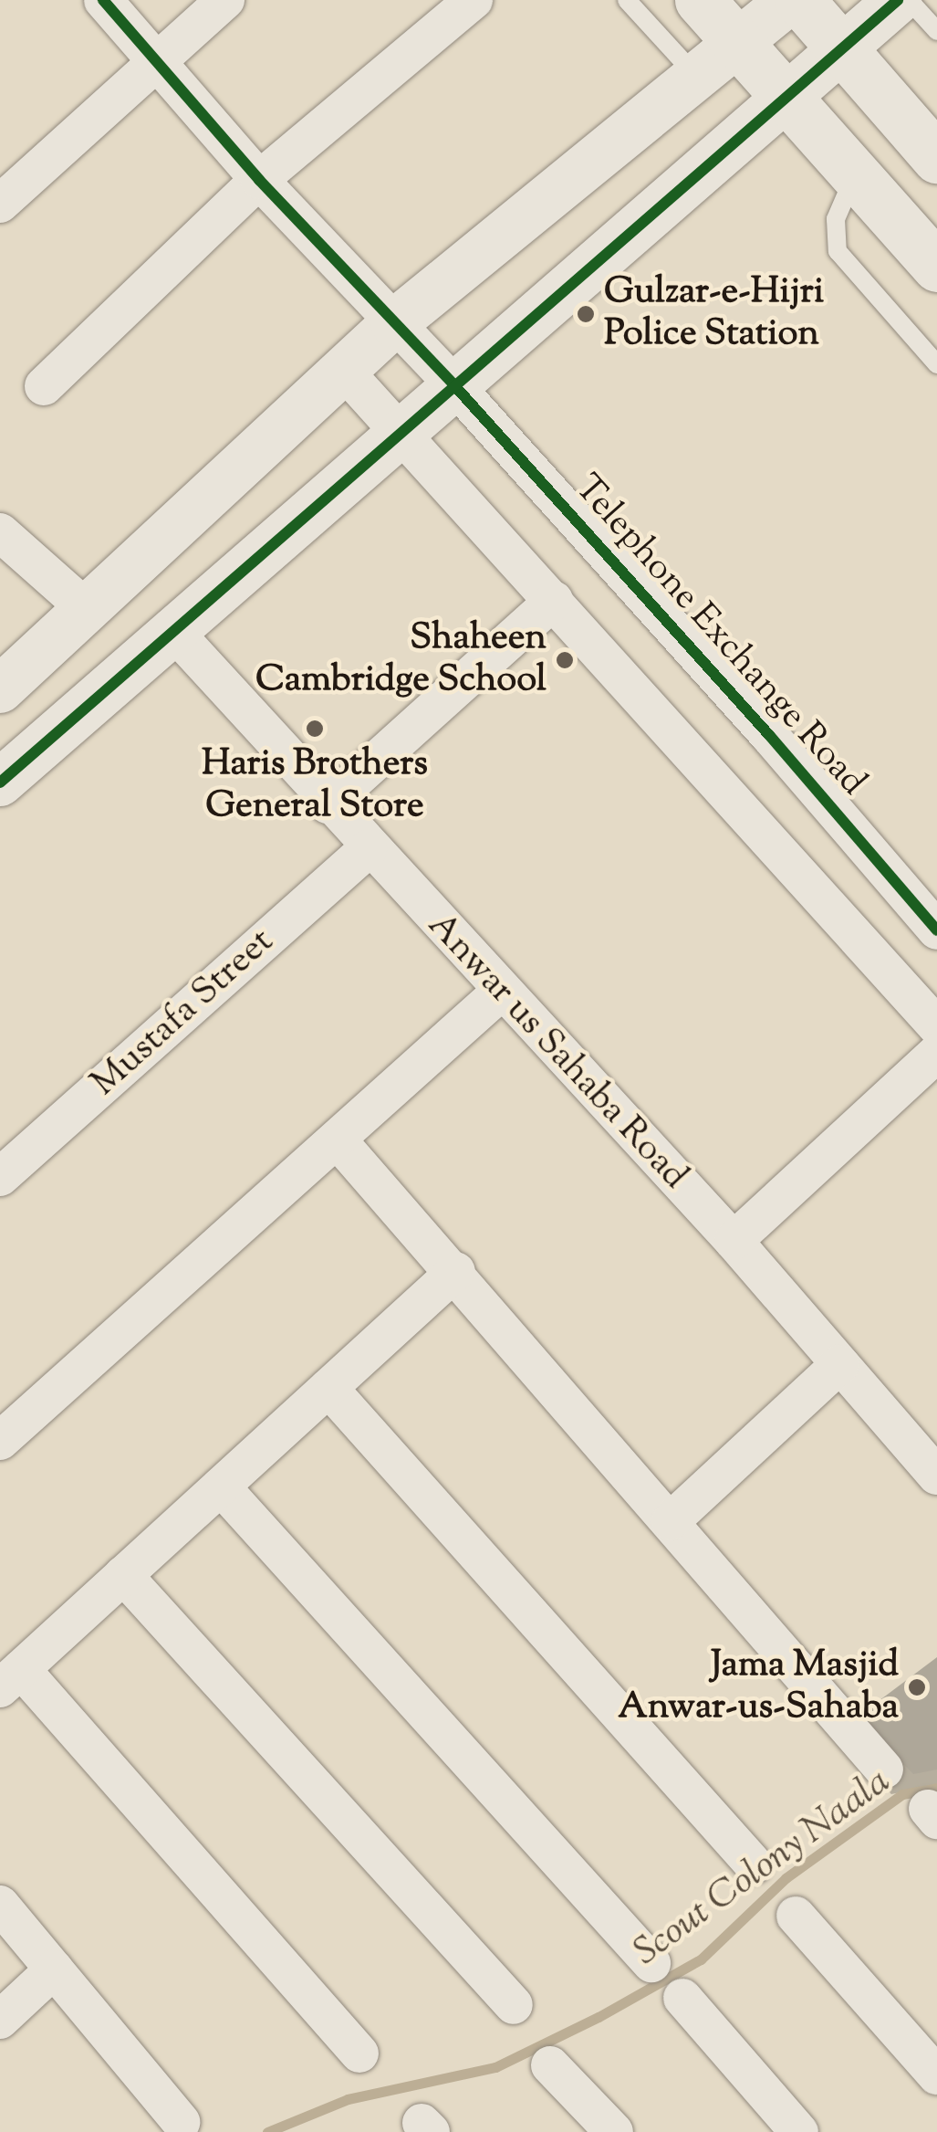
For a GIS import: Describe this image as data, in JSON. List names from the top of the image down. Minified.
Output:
{"streets":{"street":["Telephone Exchange Road","Mustafa Street","Anwar us Sahaba Road"]},"crossings":[["Mustafa Street","Anwar us Sahaba Road"]],"water":["Scout Colony Naala"],"places":["Gulzar-e-Hijri Police Station","Shaheen Cambridge School","Haris Brothers General Store","Jama Masjid Anwar-us-Sahaba"]}
